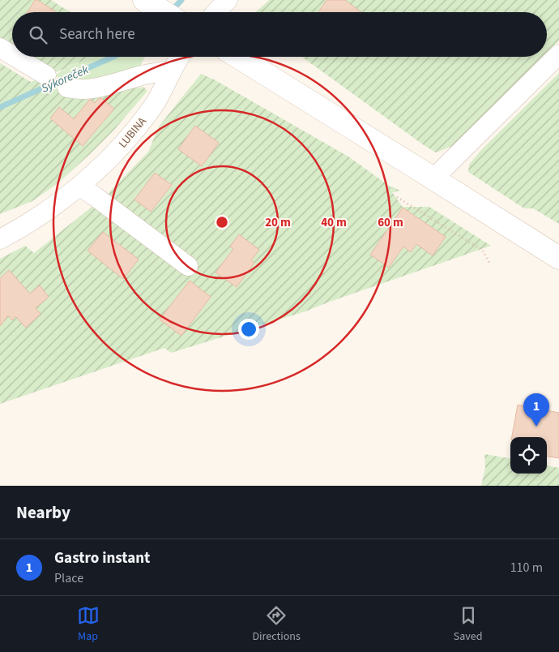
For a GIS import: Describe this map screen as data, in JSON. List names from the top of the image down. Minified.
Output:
{"streets":{"street":["LUBINA"]},"water":["Sýkoreček"],"page":{"search":"Search here","pins":"1","heading":"Nearby","list":[{"mark":"1","name":"Gastro instant","note":"Place","value":"110 m"}],"nav":["Map","Directions","Saved"]},"rings":["20 m","40 m","60 m"]}
